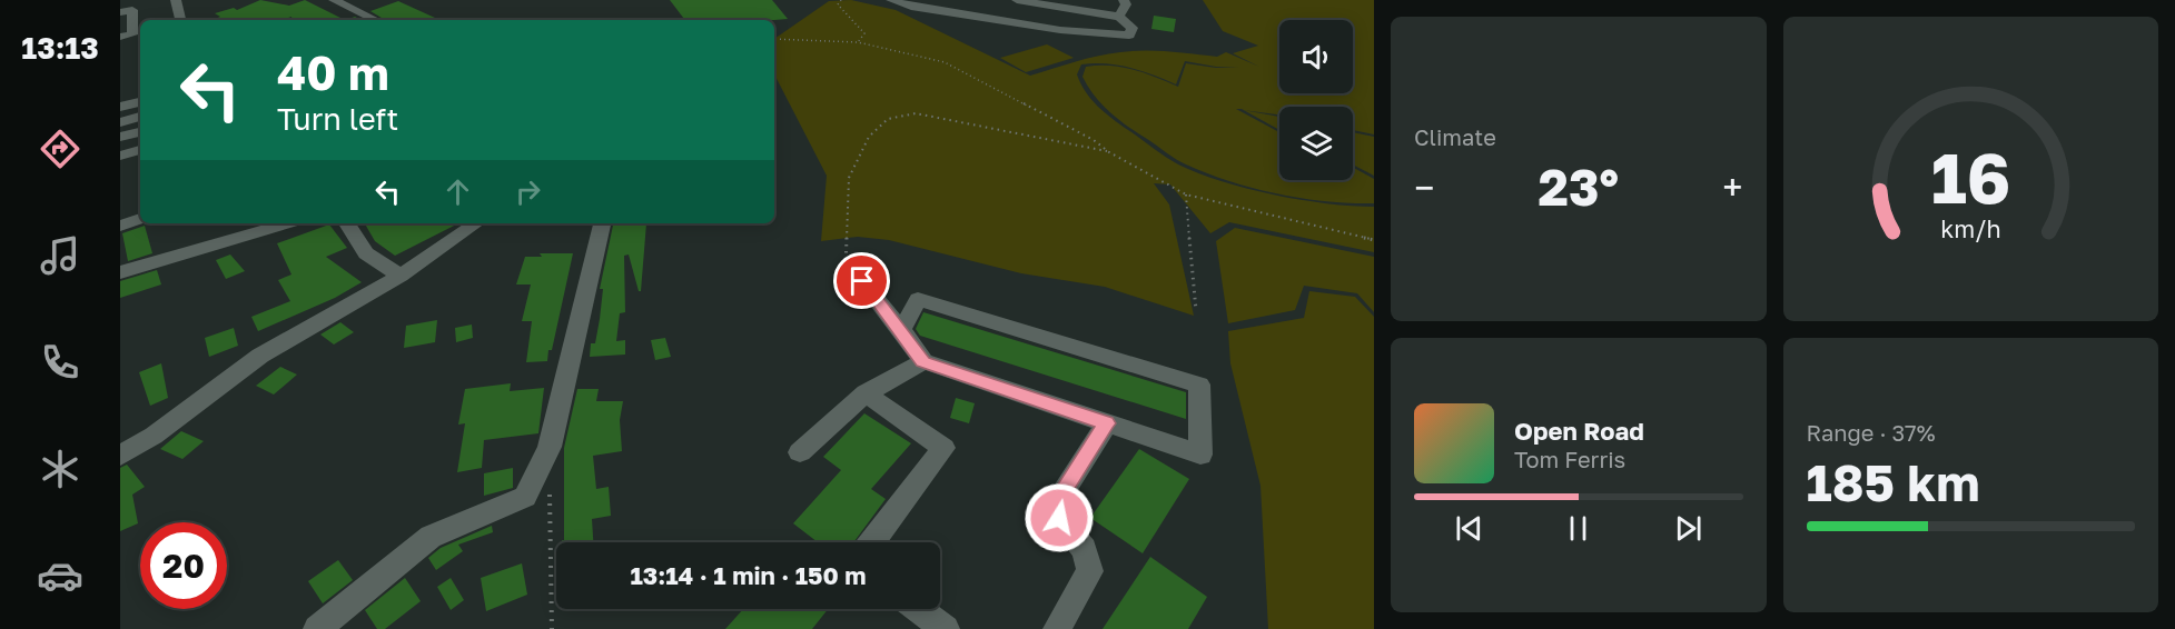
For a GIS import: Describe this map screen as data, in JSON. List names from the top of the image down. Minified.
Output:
{"page":{"tabs":"13:13","tile":["Climate",["Range · 37%","185 km"]],"turn":["40 m","Turn left"],"heat":["−","23°","+"],"song":["Open Road","Tom Ferris"],"limit":"20","trip":"13:14 · 1 min · 150 m","gauge":["16","km/h"]}}
